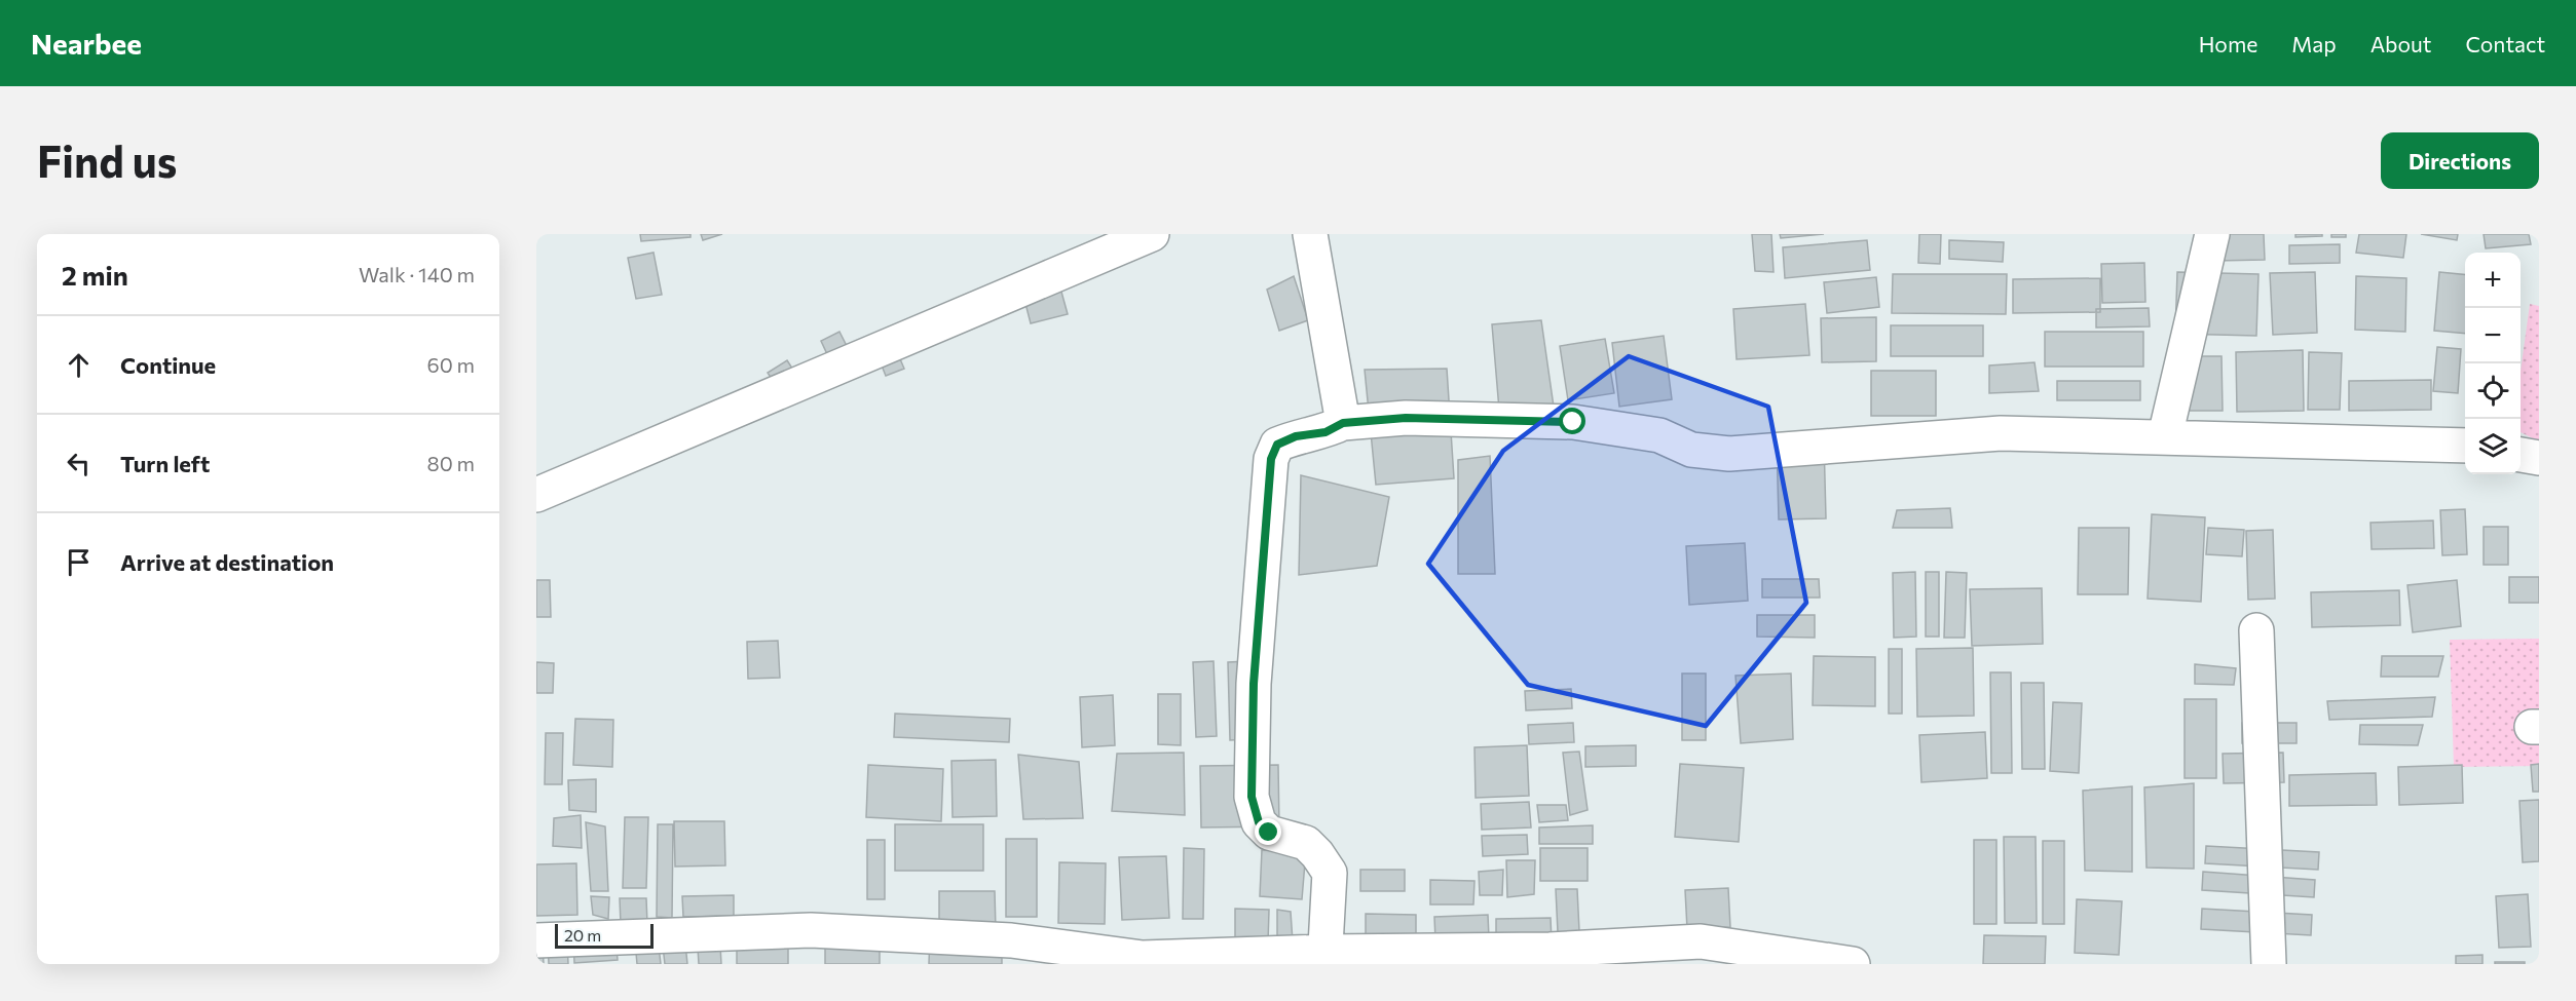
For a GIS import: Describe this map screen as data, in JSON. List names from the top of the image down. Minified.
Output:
{"scale_bar":"20 m","page":{"header":"Nearbee","nav":["Home","Map","About","Contact"],"buttons":"Directions","title":"Find us","heading":["2 min","Walk · 140 m"],"map_buttons":["+","−"],"list":[["Continue","60 m"],["Turn left","80 m"],"Arrive at destination"],"scale":"20 m"}}
